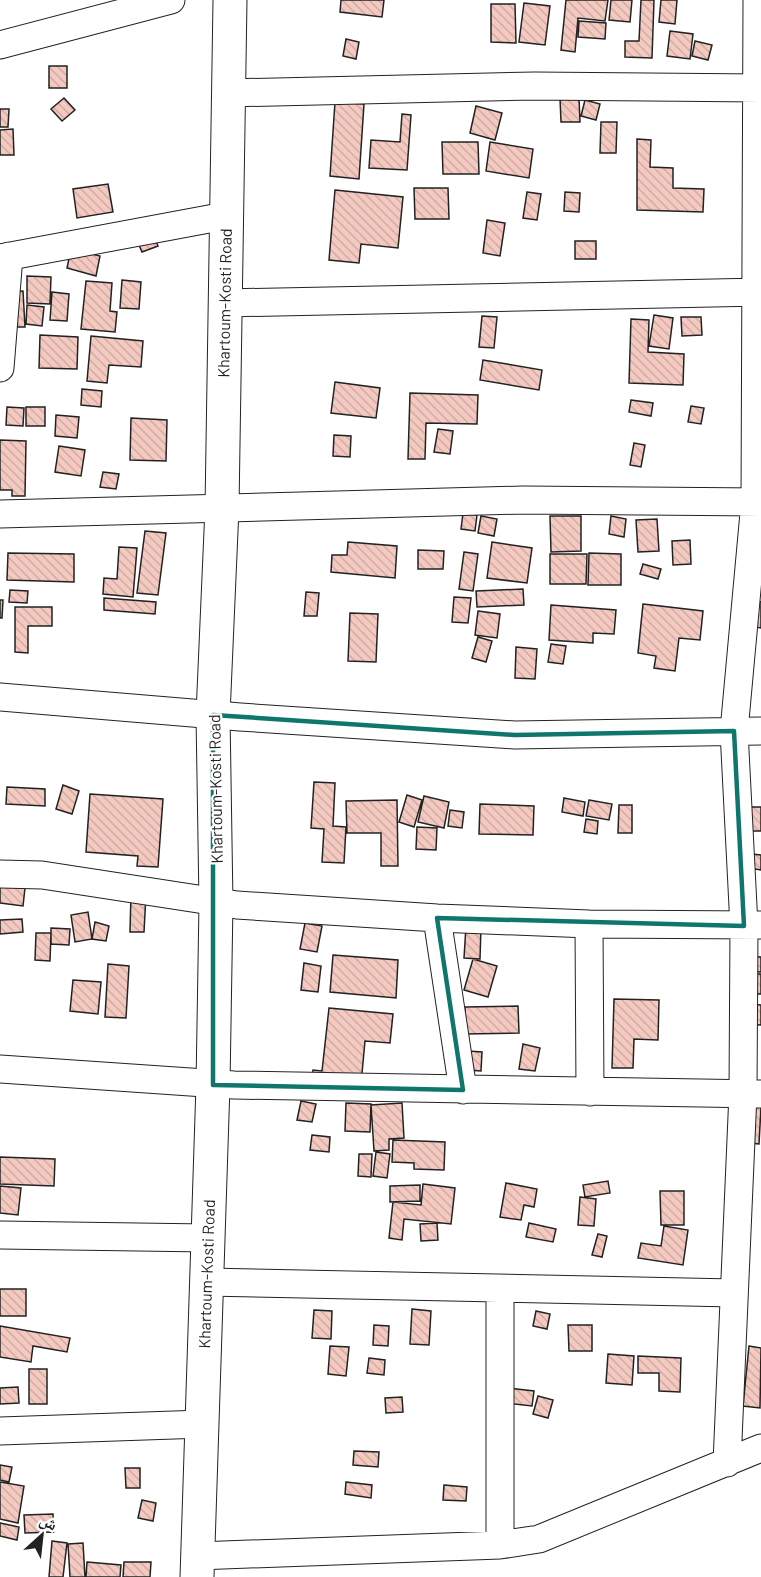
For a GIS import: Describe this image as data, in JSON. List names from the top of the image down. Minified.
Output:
{"streets":{"highway":["Khartoum-Kosti Road"]},"north":"top right"}
